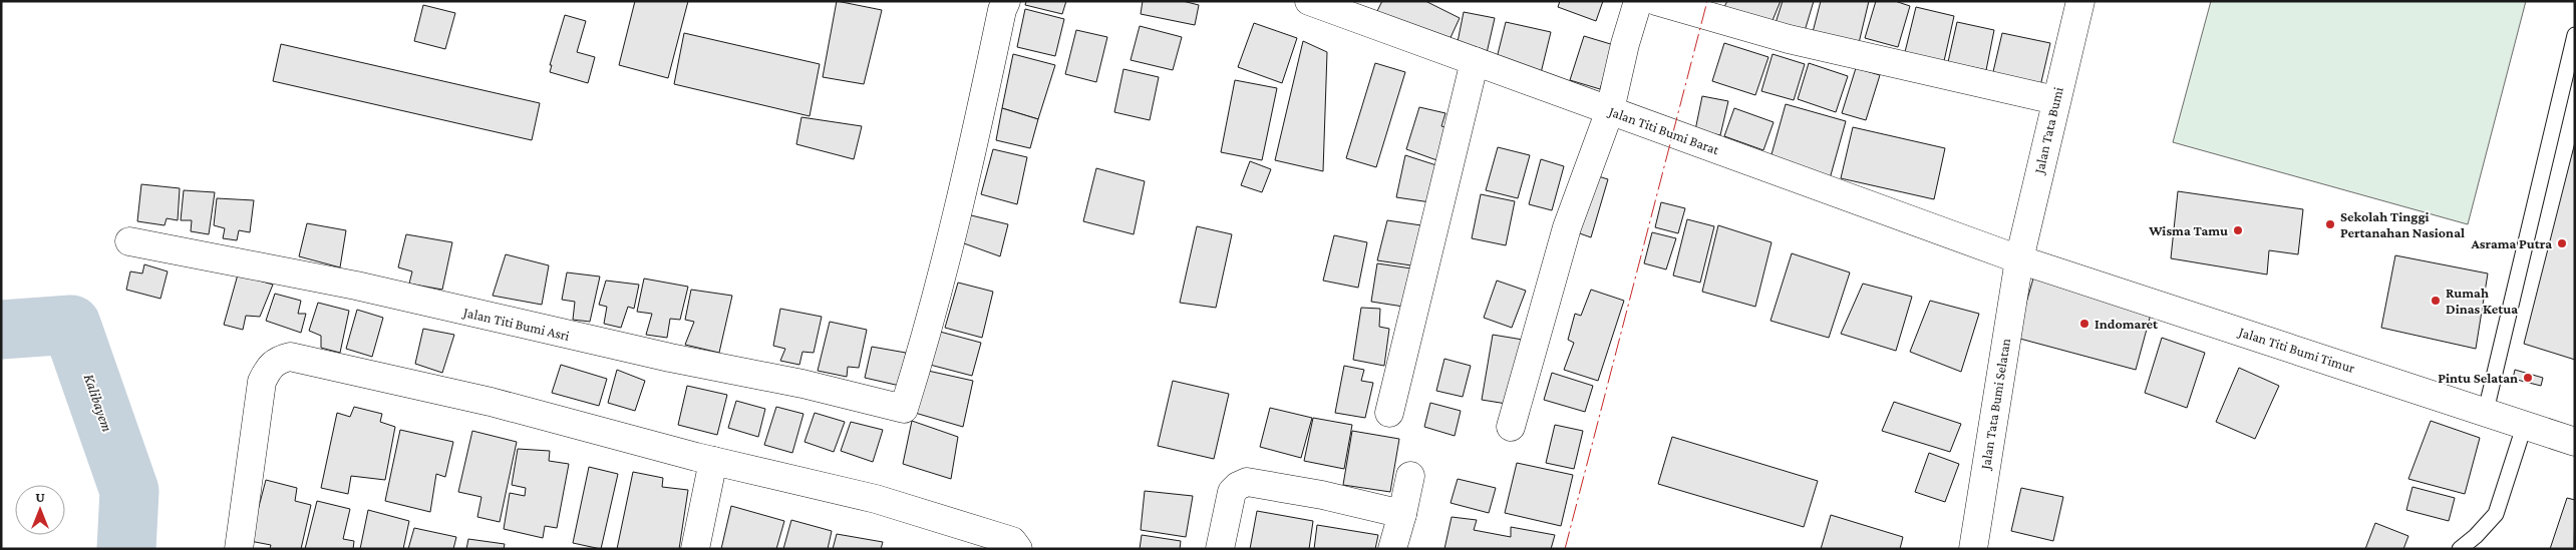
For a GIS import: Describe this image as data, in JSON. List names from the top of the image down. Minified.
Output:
{"streets":{"street":["Jalan Titi Bumi Barat","Jalan Tata Bumi","Jalan Titi Bumi Asri","Jalan Titi Bumi Timur","Jalan Tata Bumi Selatan"]},"crossings":[["Jalan Titi Bumi Barat","Jalan Tata Bumi"],["Jalan Titi Bumi Barat","Jalan Titi Bumi Timur"],["Jalan Titi Bumi Barat","Jalan Tata Bumi Selatan"],["Jalan Tata Bumi","Jalan Titi Bumi Timur"],["Jalan Tata Bumi","Jalan Tata Bumi Selatan"],["Jalan Titi Bumi Timur","Jalan Tata Bumi Selatan"]],"water":["Kalibayem"],"places":["Sekolah Tinggi Pertanahan Nasional","Wisma Tamu","Asrama Putra","Rumah Dinas Ketua","Indomaret","Pintu Selatan"],"north":"top"}
